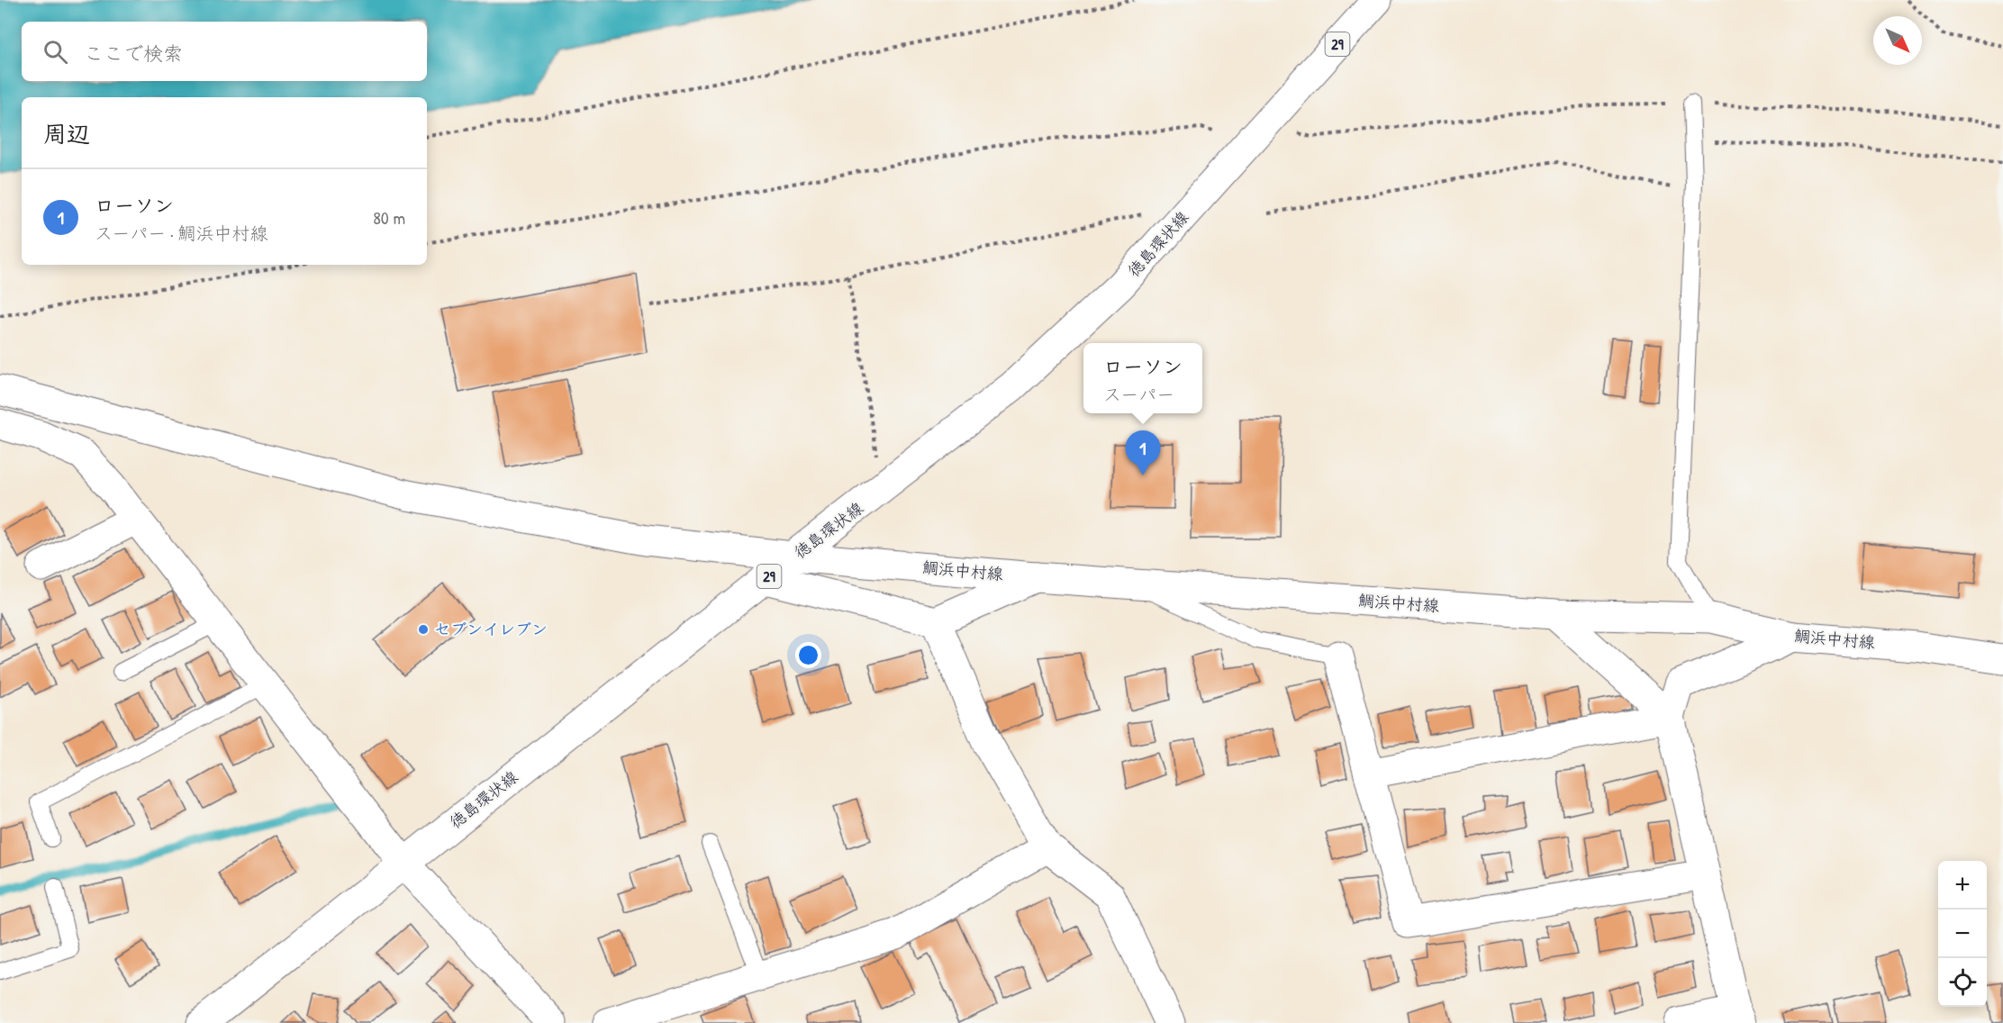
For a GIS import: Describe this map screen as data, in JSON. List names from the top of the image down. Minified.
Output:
{"streets":{"street":["29","徳島環状線","鯛浜中村線"]},"crossings":[["徳島環状線","鯛浜中村線"]],"places":["セブンイレブン"],"north":"bottom right","page":{"search":"ここで検索","heading":"周辺","list":[{"mark":"1","name":"ローソン","note":"スーパー · 鯛浜中村線","value":"80 m"}],"popup":["ローソン","スーパー"],"pins":"1","map_buttons":["+","−"]}}
